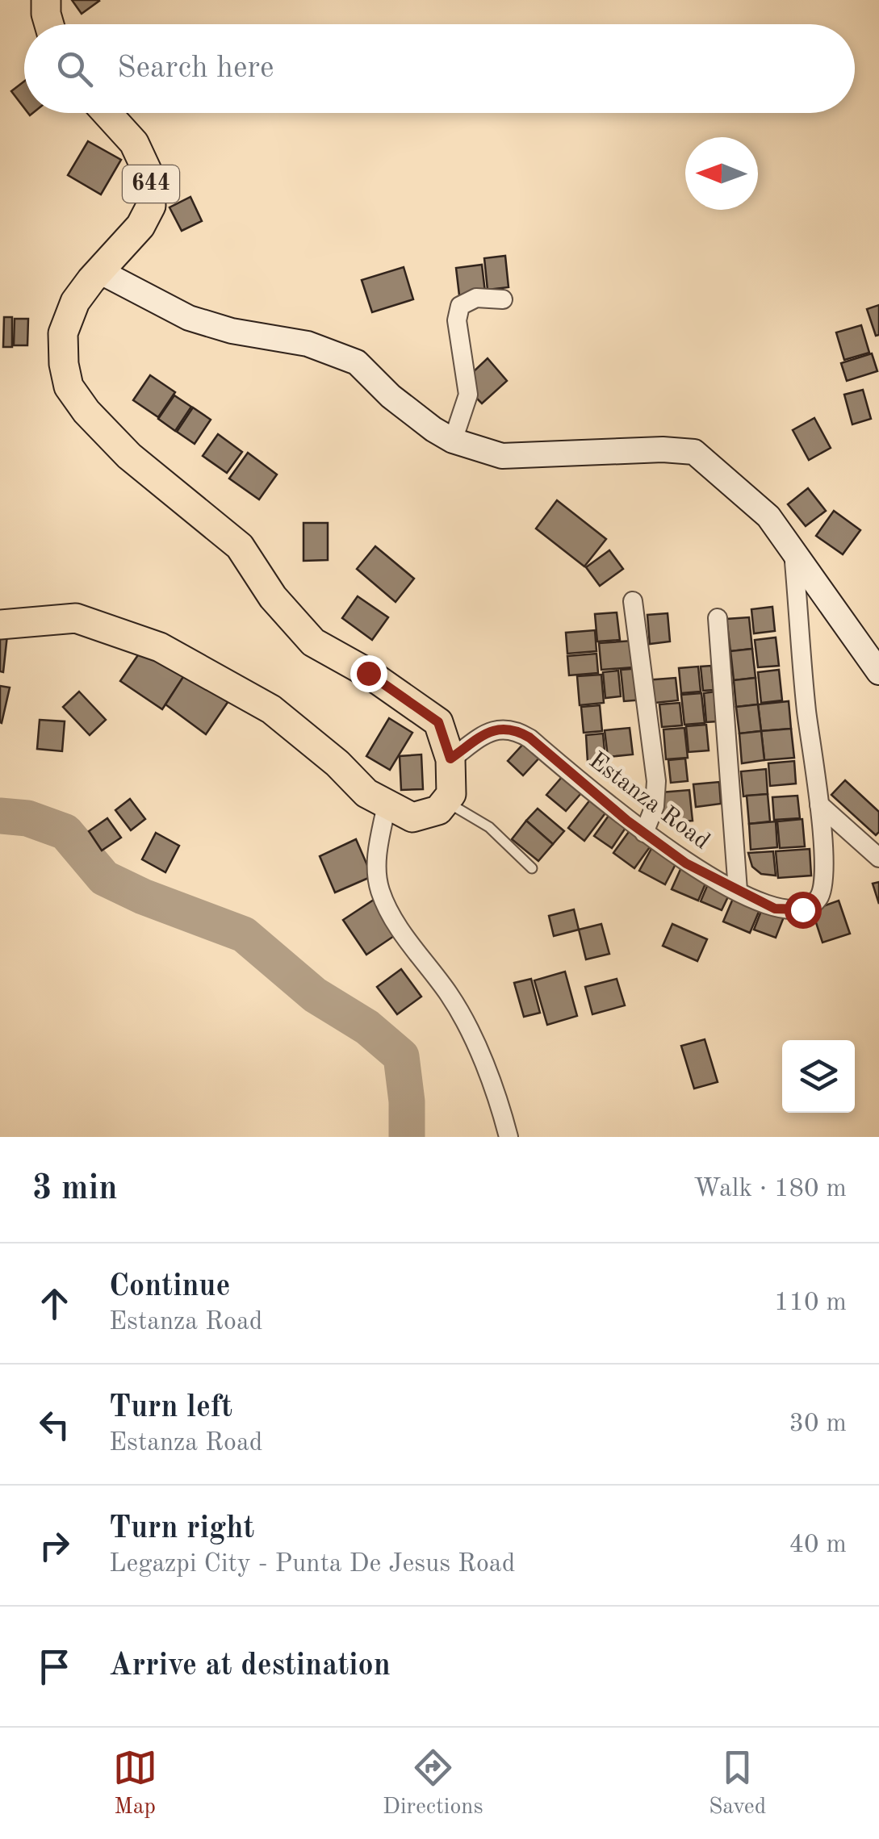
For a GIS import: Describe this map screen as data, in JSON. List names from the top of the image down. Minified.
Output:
{"streets":{"main road":["644"],"street":["Estanza Road"]},"crossings":[["644","Estanza Road"]],"north":"left","page":{"search":"Search here","heading":["3 min","Walk · 180 m"],"list":[["Continue","Estanza Road","110 m"],["Turn left","Estanza Road","30 m"],["Turn right","Legazpi City - Punta De Jesus Road","40 m"],"Arrive at destination"],"nav":["Map","Directions","Saved"]}}
